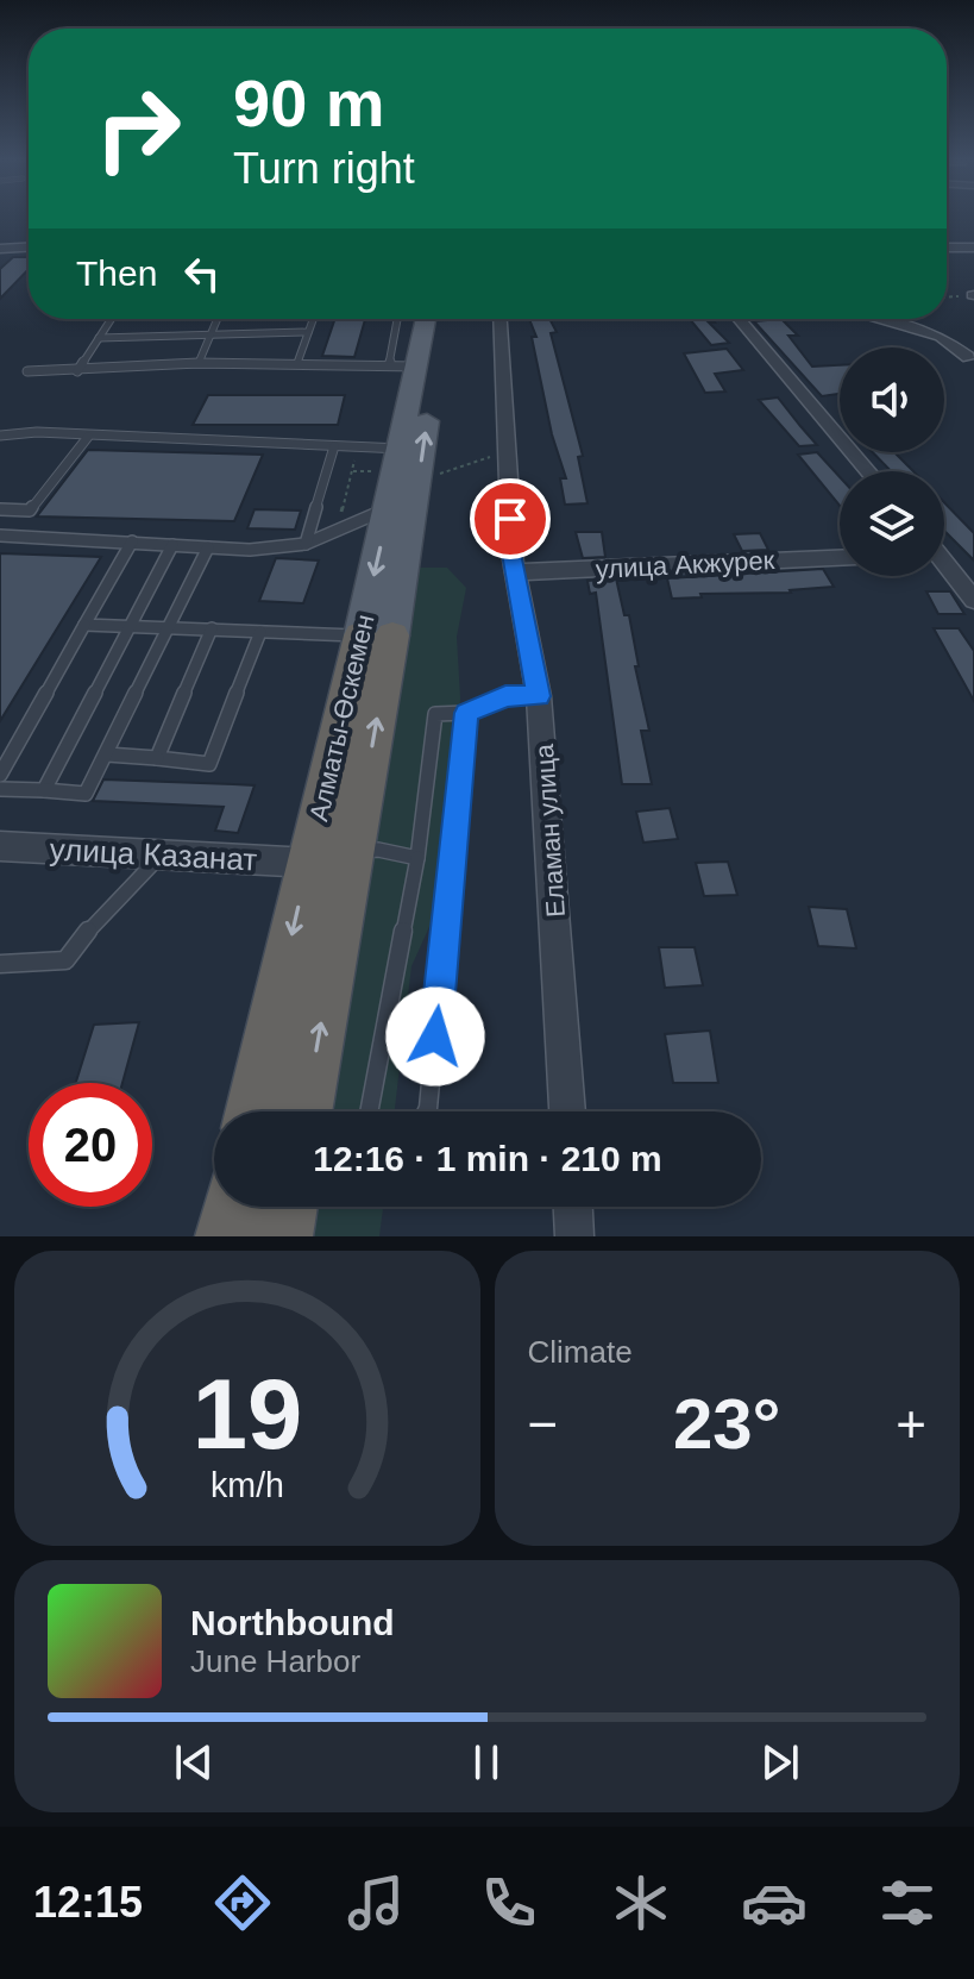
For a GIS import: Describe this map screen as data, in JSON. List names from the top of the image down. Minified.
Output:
{"streets":{"highway":["Алматы-Өскемен"],"street":["улица Акжурек","Еламан улица","улица Казанат"]},"crossings":[["улица Акжурек","Еламан улица"],["Алматы-Өскемен","улица Казанат"]],"page":{"turn":["90 m","Turn right"],"then":"Then","limit":"20","trip":"12:16 · 1 min · 210 m","tile":"Climate","heat":["−","23°","+"],"song":["Northbound","June Harbor"],"tabs":"12:15","gauge":["19","km/h"]}}
